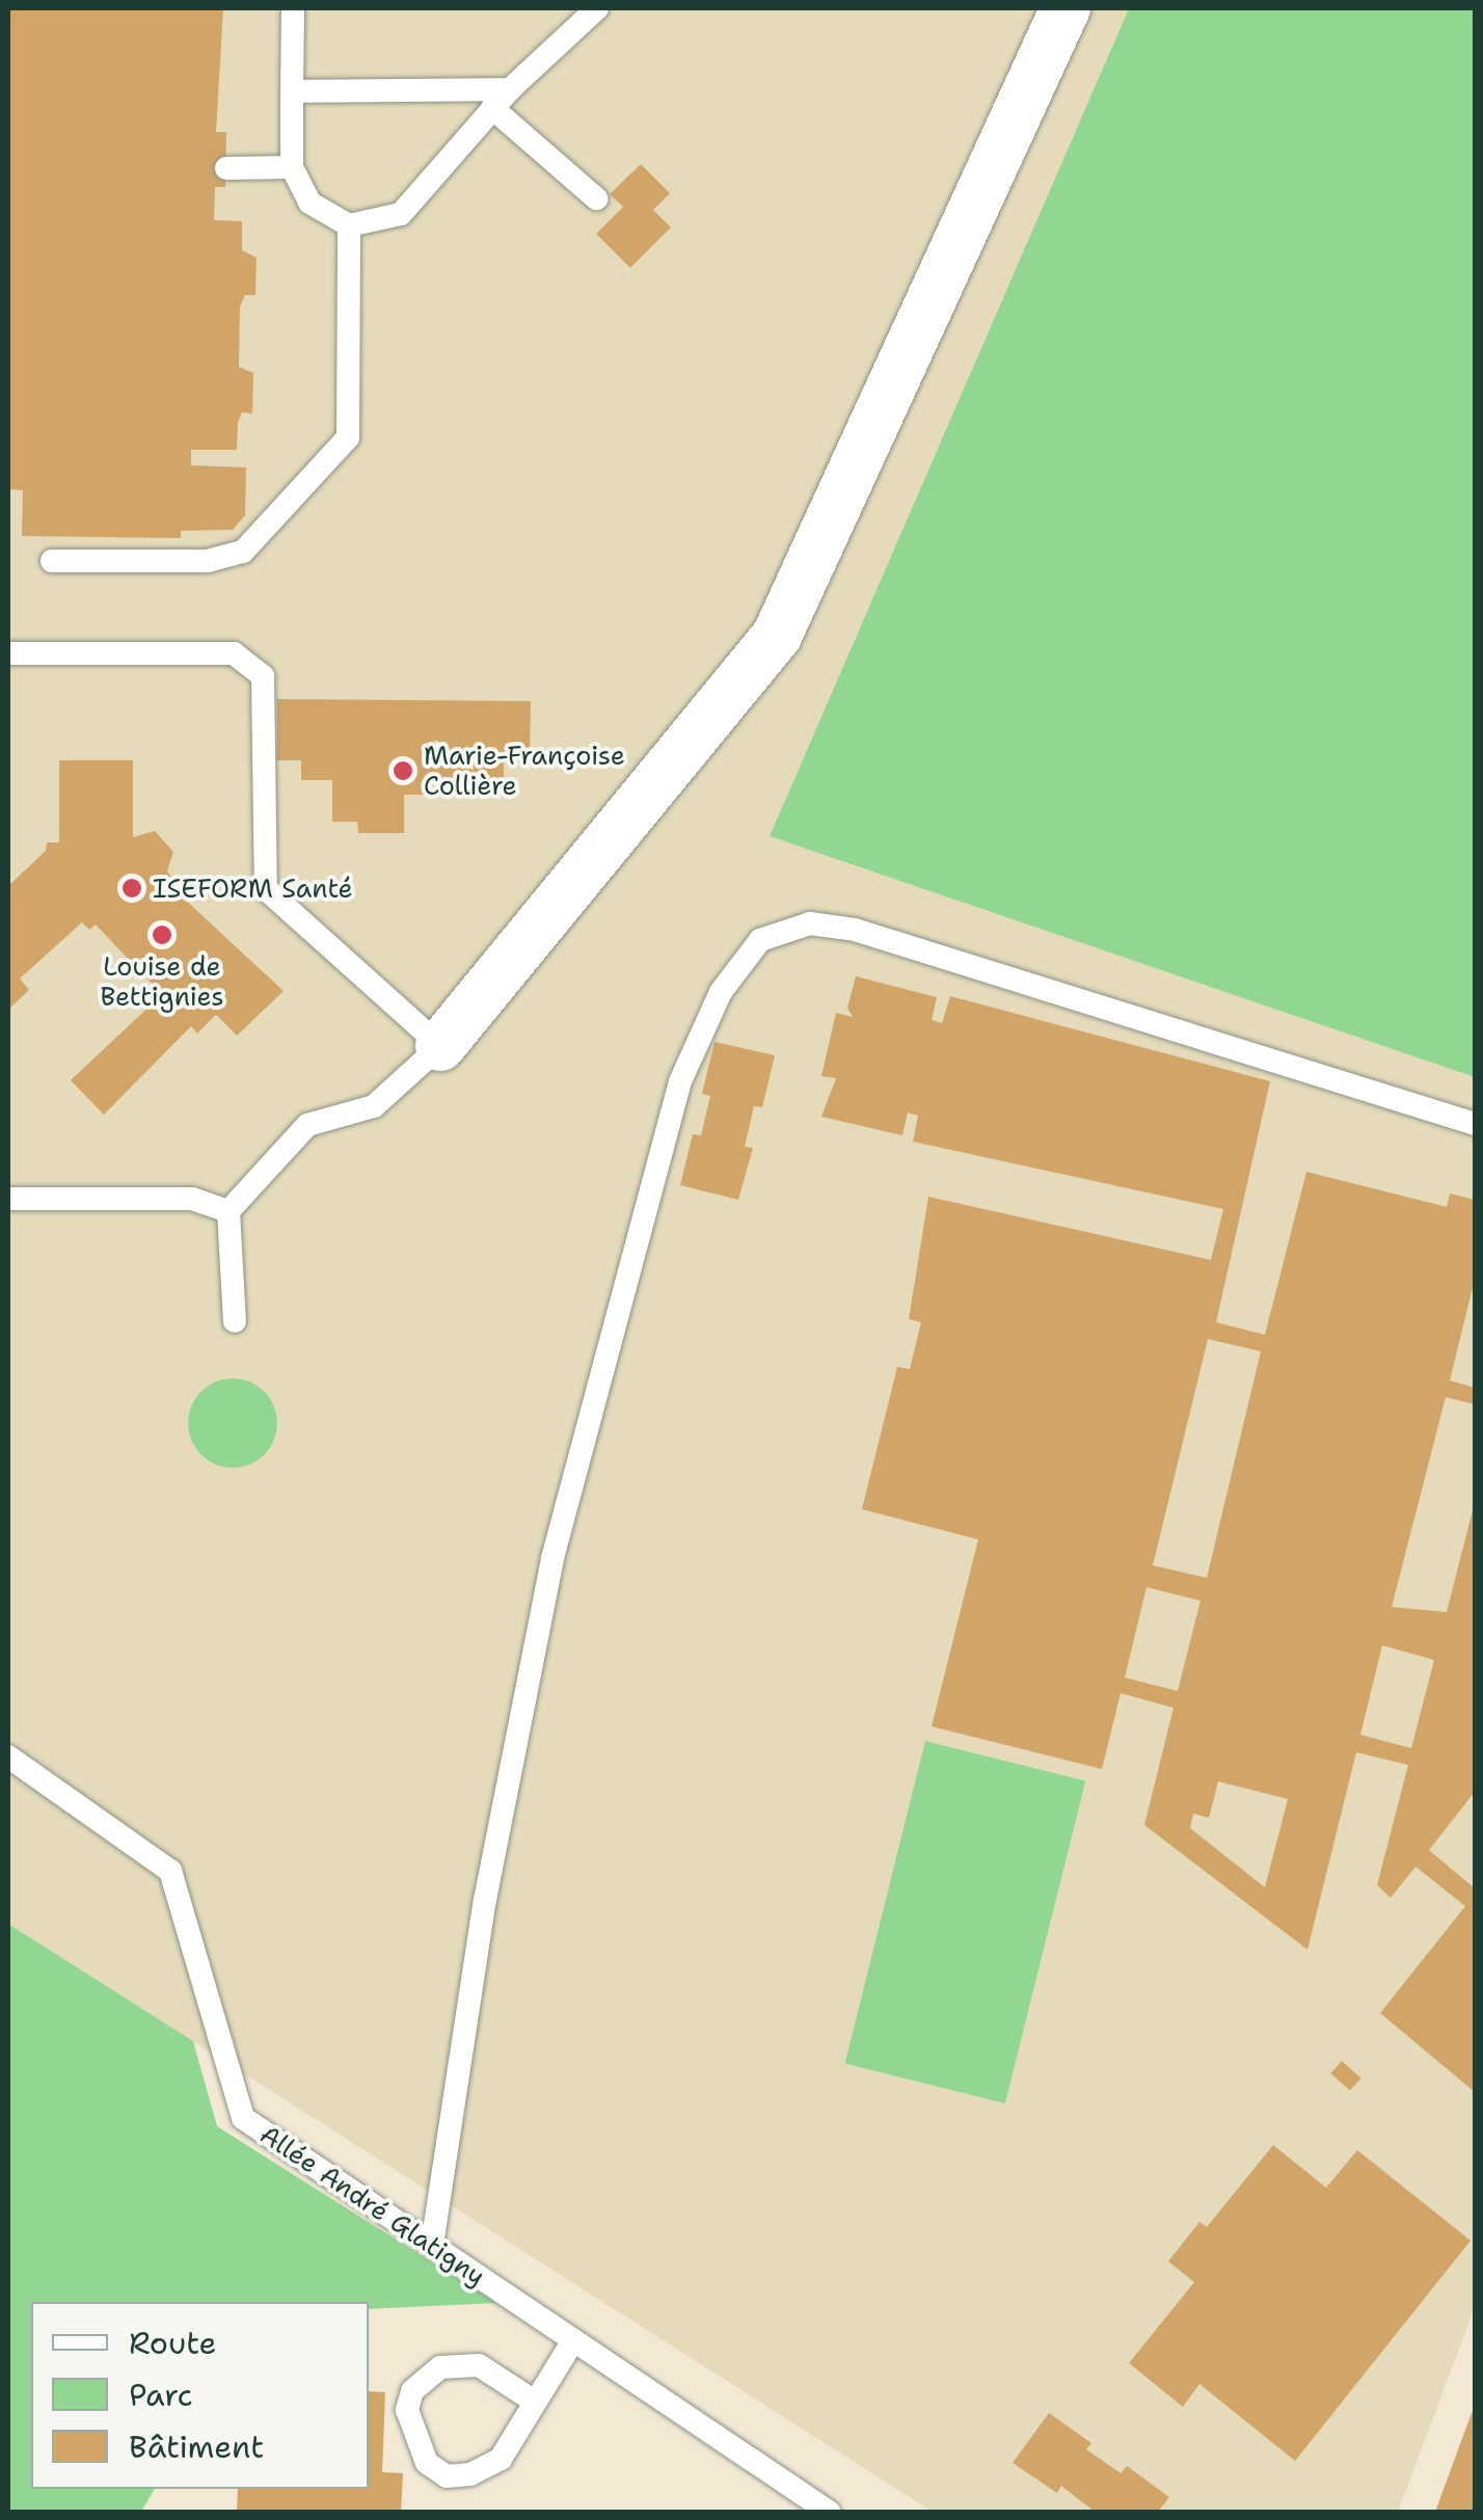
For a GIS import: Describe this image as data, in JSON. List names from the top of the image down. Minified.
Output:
{"streets":{"lane":["Allée André Glatigny"]},"places":["Marie-Françoise Collière","ISEFORM Santé","Louise de Bettignies"],"legend":["Route","Parc","Bâtiment"]}
